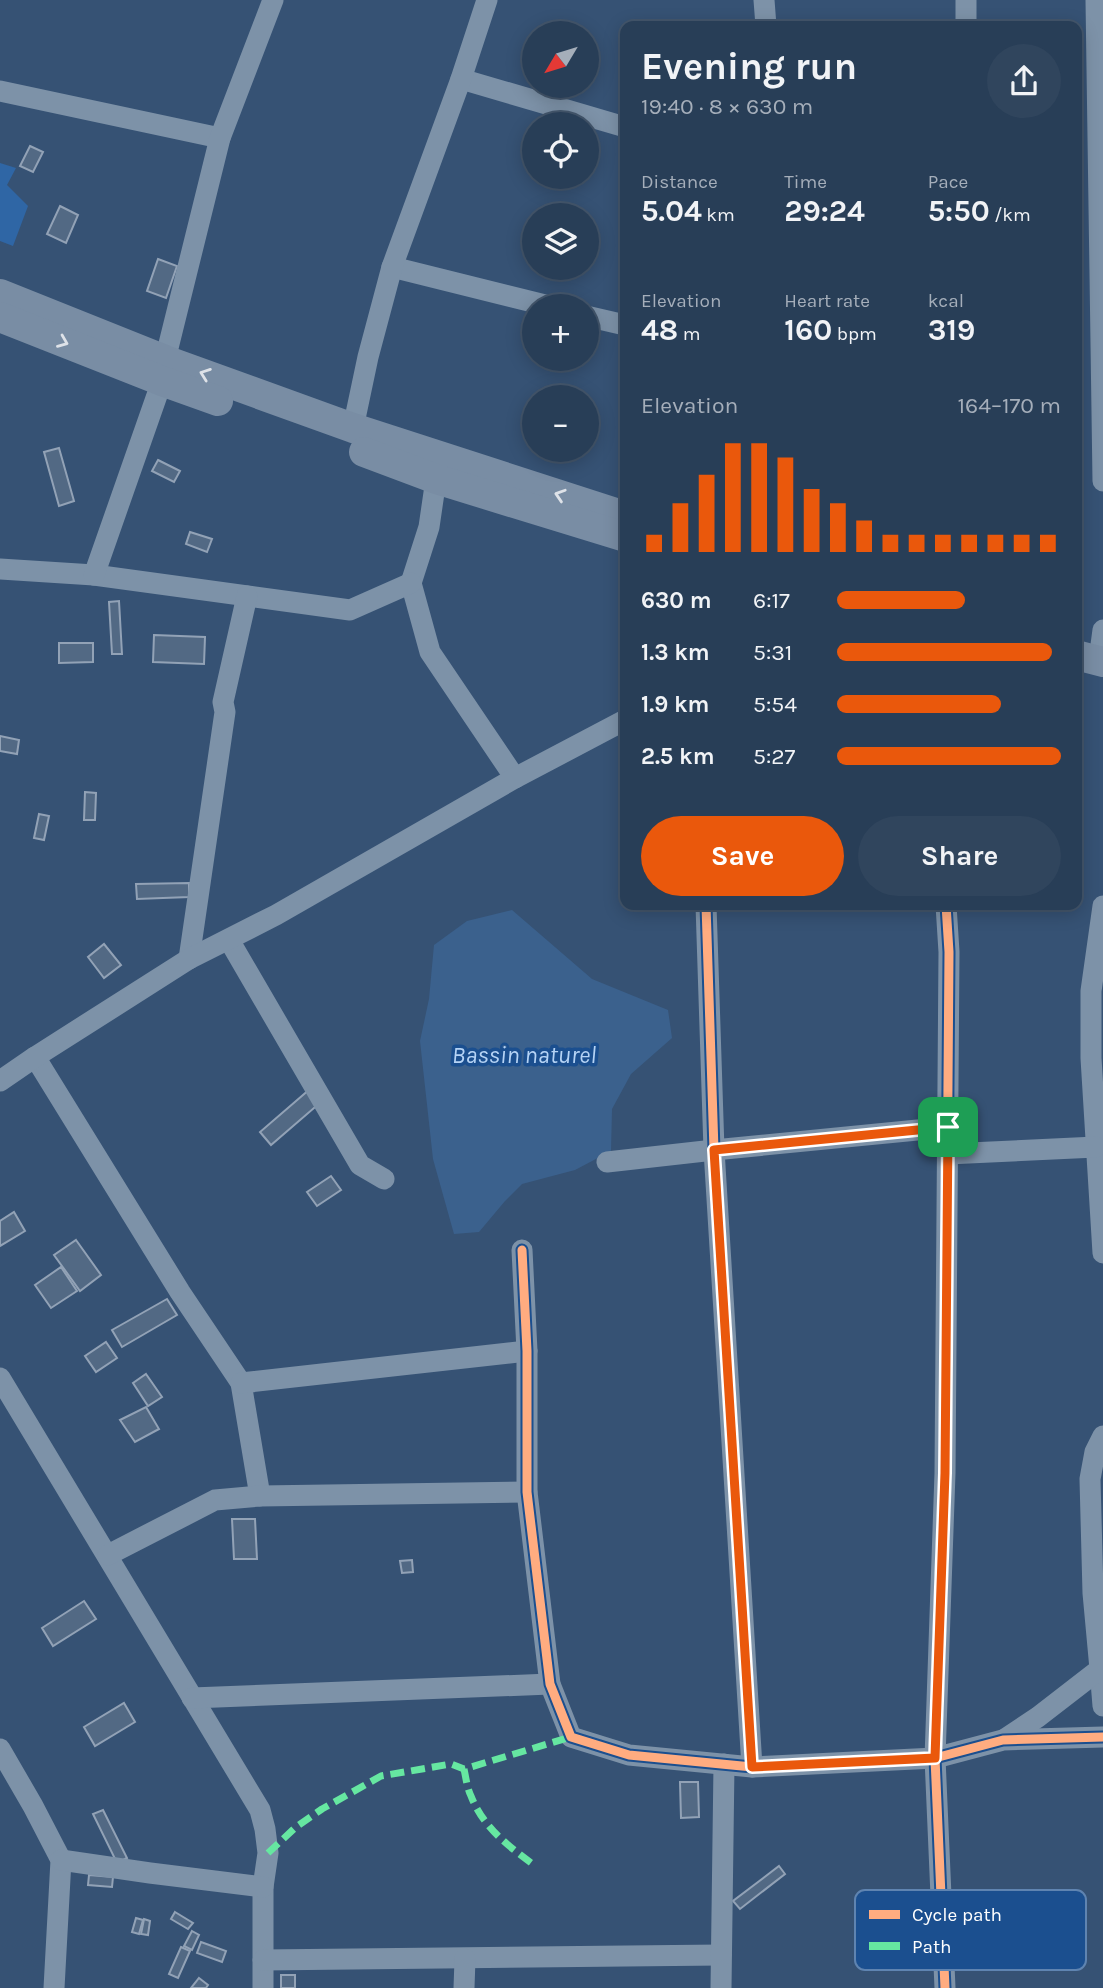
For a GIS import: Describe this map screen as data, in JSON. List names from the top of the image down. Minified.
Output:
{"water":["Bassin naturel"],"legend":["Cycle path","Path"],"north":"bottom left","page":{"map_buttons":["+","−"],"heading":["Evening run","19:40 · 8 × 630 m"],"stats":[["Distance","5.04 km"],["Time","29:24"],["Pace","5:50 /km"],["Elevation","48 m"],["Heart rate","160 bpm"],["kcal","319"]],"chart":["Elevation","164–170 m"],"list":[{"name":"630 m","note":"6:17"},{"name":"1.3 km","note":"5:31"},{"name":"1.9 km","note":"5:54"},{"name":"2.5 km","note":"5:27"}],"buttons":["Save","Share"]}}
